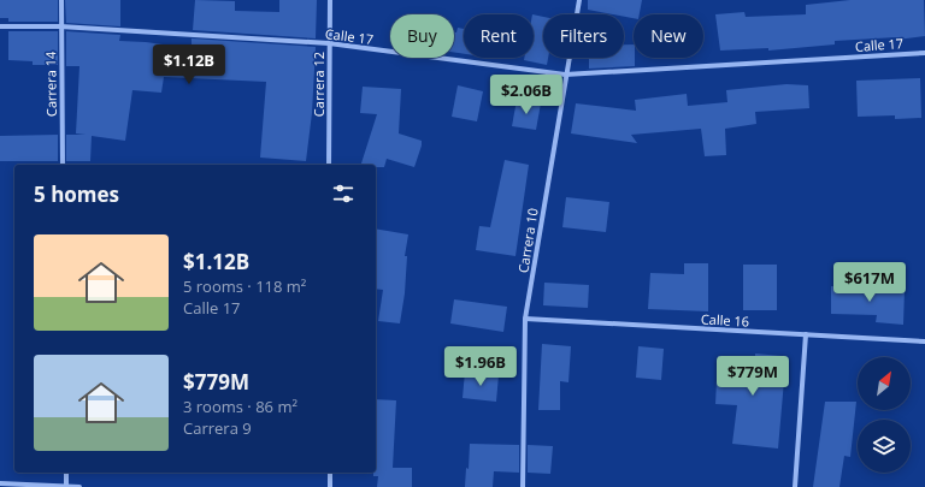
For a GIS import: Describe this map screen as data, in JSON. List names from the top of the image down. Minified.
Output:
{"streets":{"street":["Calle 17","Carrera 14","Carrera 12","Carrera 10","Calle 16"]},"crossings":[["Calle 17","Carrera 14"],["Calle 17","Carrera 12"],["Calle 17","Carrera 10"],["Carrera 10","Calle 16"]],"north":"top right","page":{"chip":["Buy","Rent","Filters","New"],"price":["$1.12B","$2.06B","$617M","$1.96B","$779M"],"heading":"5 homes","list":[{"name":"$1.12B","note":"5 rooms · 118 m² · Calle 17"},{"name":"$779M","note":"3 rooms · 86 m² · Carrera 9"}]}}
